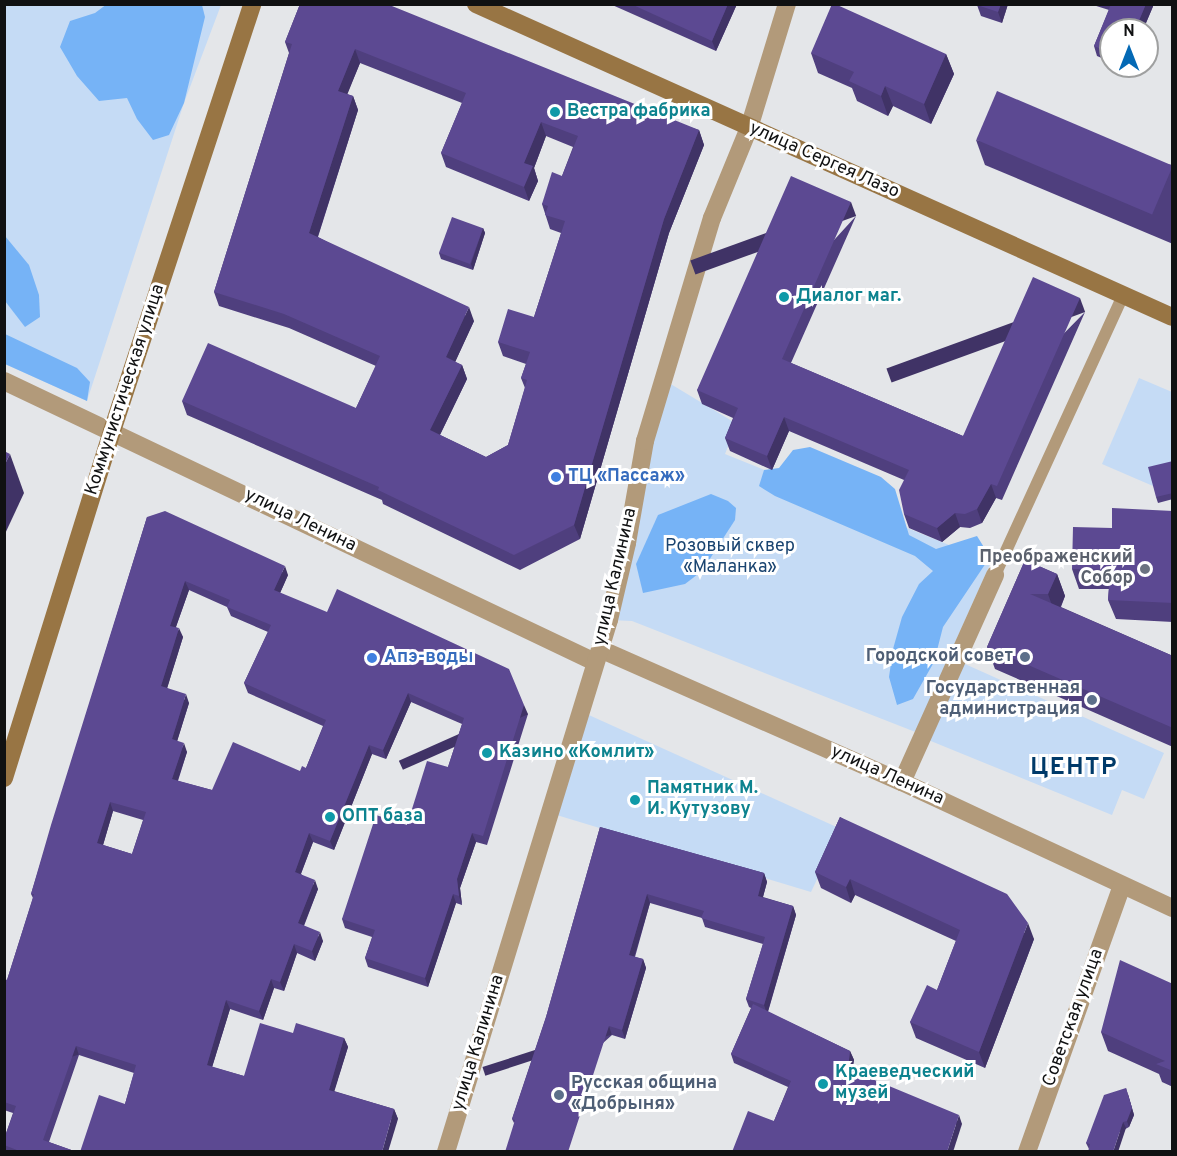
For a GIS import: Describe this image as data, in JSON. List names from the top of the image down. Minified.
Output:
{"streets":{"main road":["улица Сергея Лазо","Коммунистическая улица"],"street":["улица Ленина","улица Калинина","Советская улица"]},"crossings":[["улица Сергея Лазо","улица Калинина"],["Коммунистическая улица","улица Ленина"],["улица Ленина","улица Калинина"],["улица Ленина","Советская улица"]],"districts":["ЦЕНТР"],"parks":["Розовый сквер «Маланка»"],"places":["Вестра фабрика","Диалог маг.","ТЦ «Пассаж»","Преображенский Собор","Городской совет","Апэ-воды","Государственная администрация","Казино «Комлит»","Памятник М. И. Кутузову","ОПТ база","Краеведческий музей","Русская община «Добрыня»"],"north":"top"}
